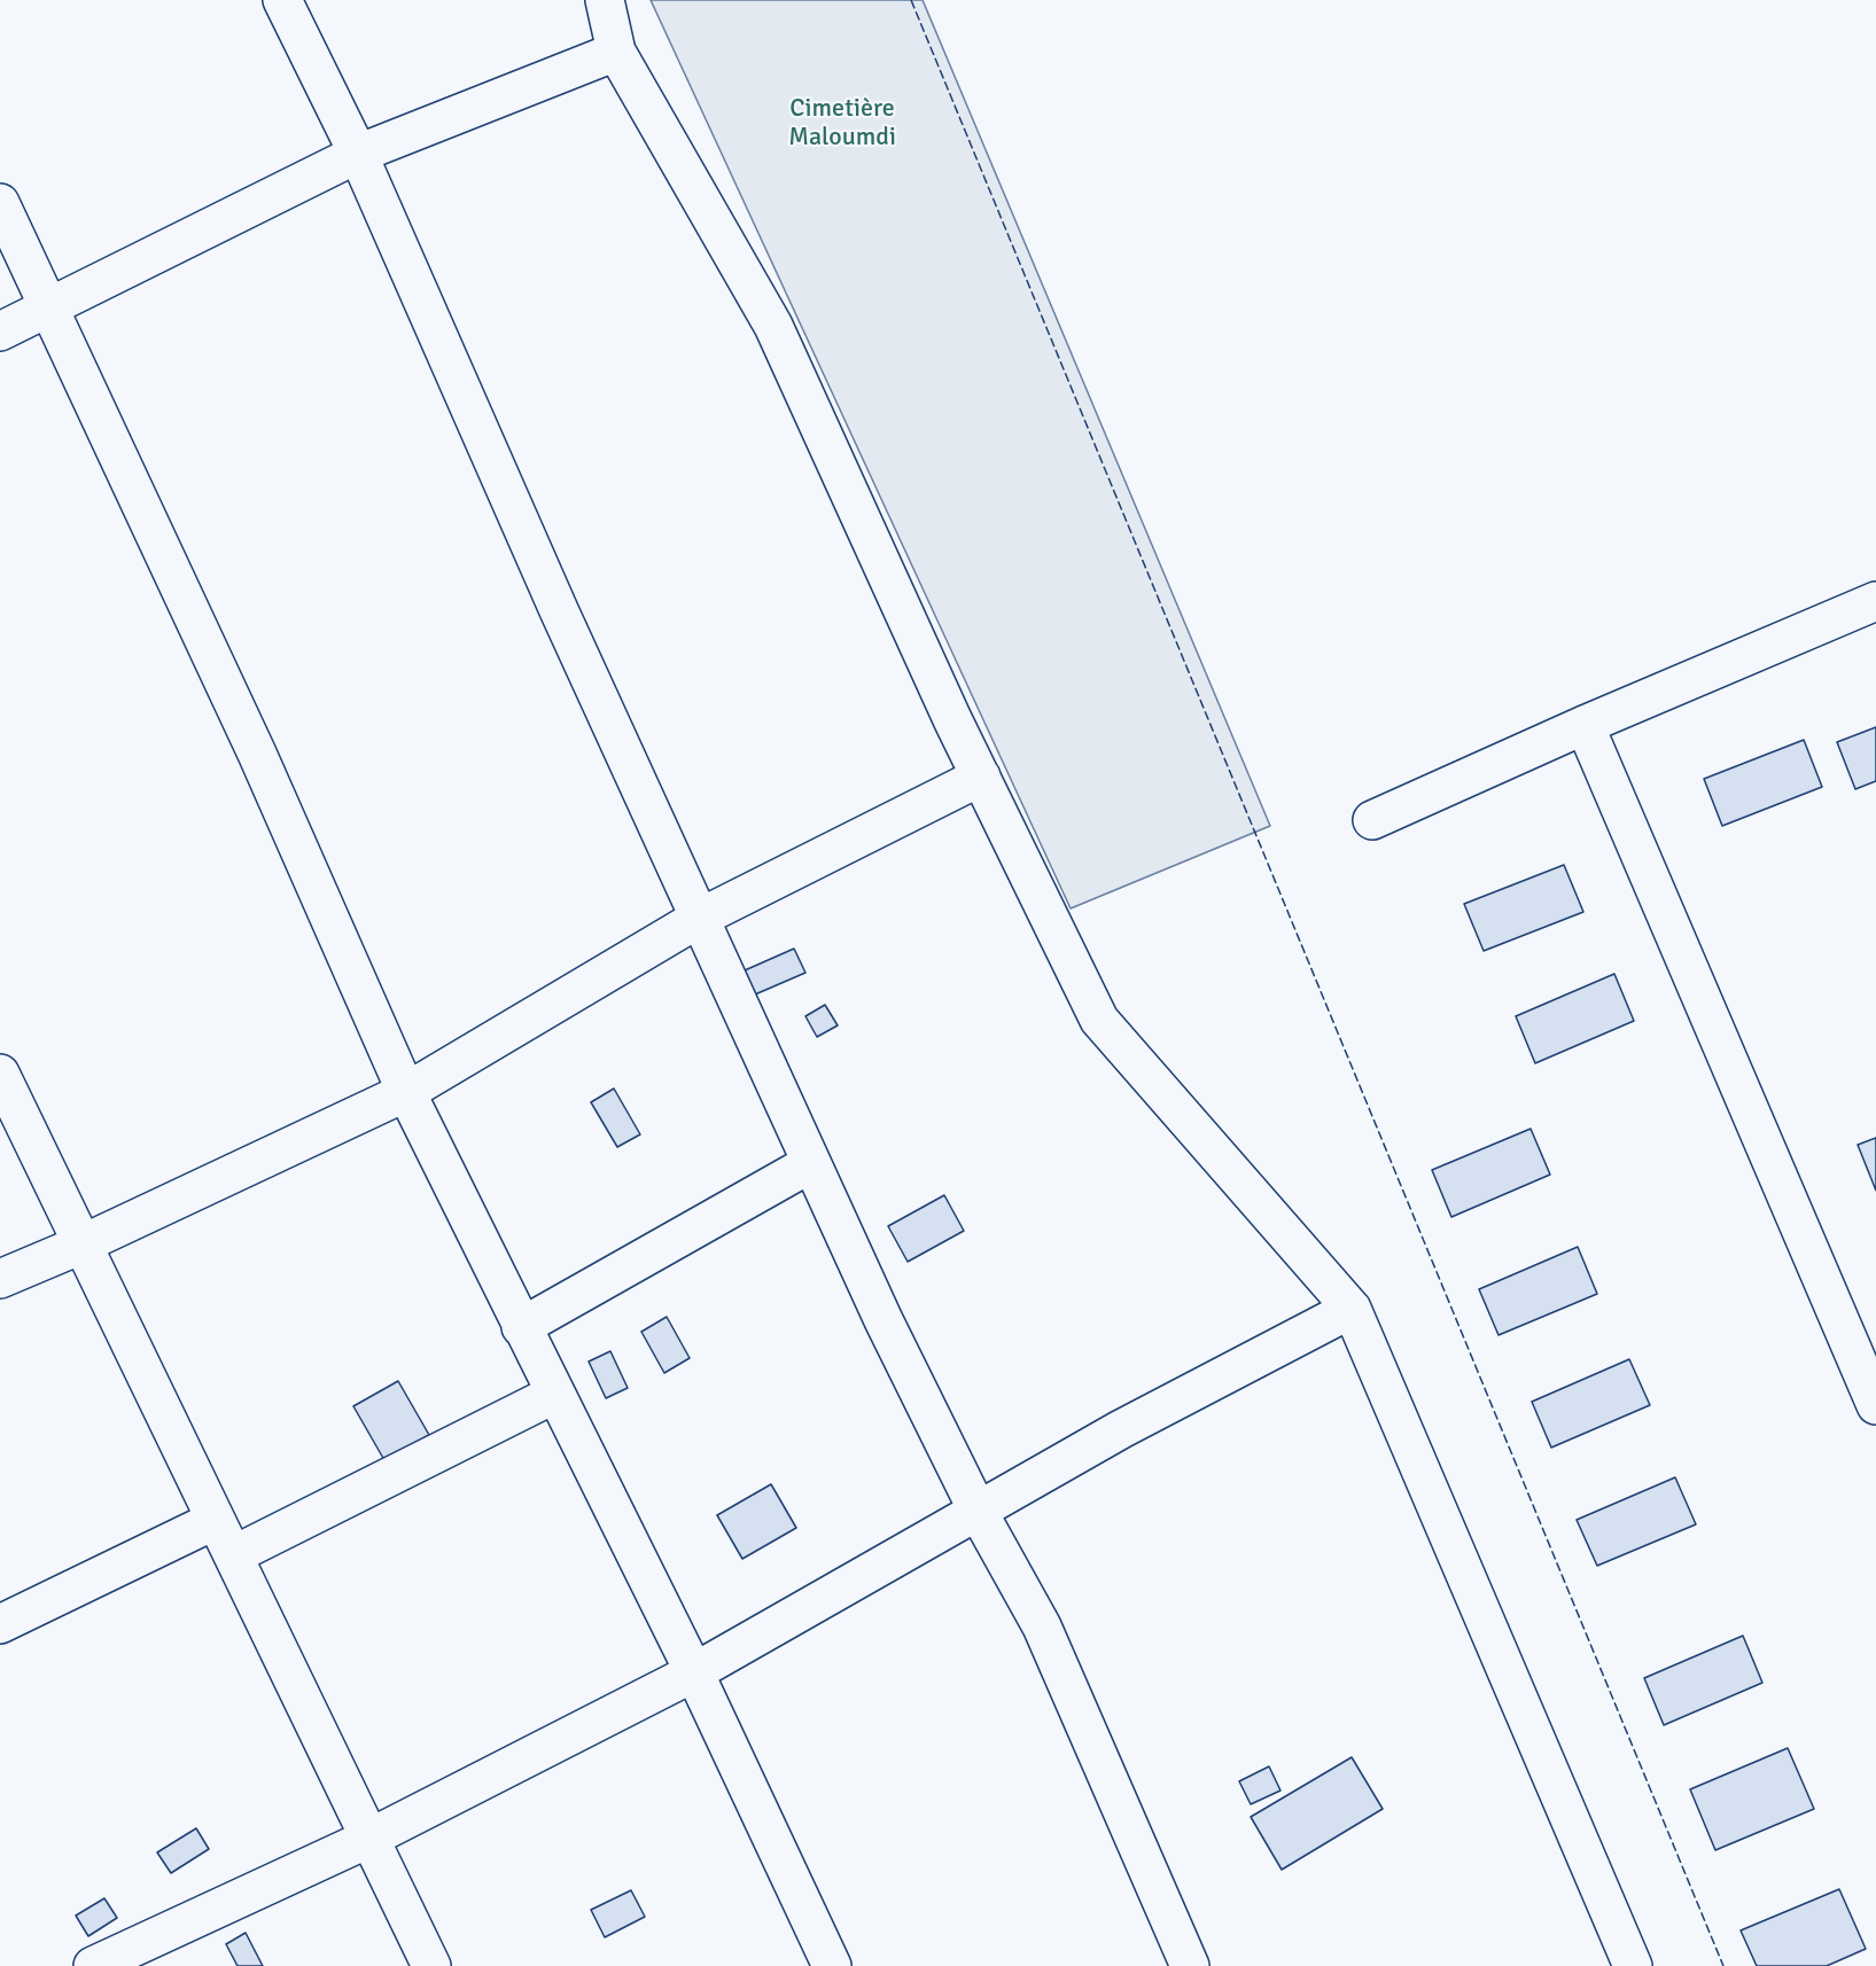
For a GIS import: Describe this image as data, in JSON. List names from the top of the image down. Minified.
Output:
{"parks":["Cimetière Maloumdi"]}
